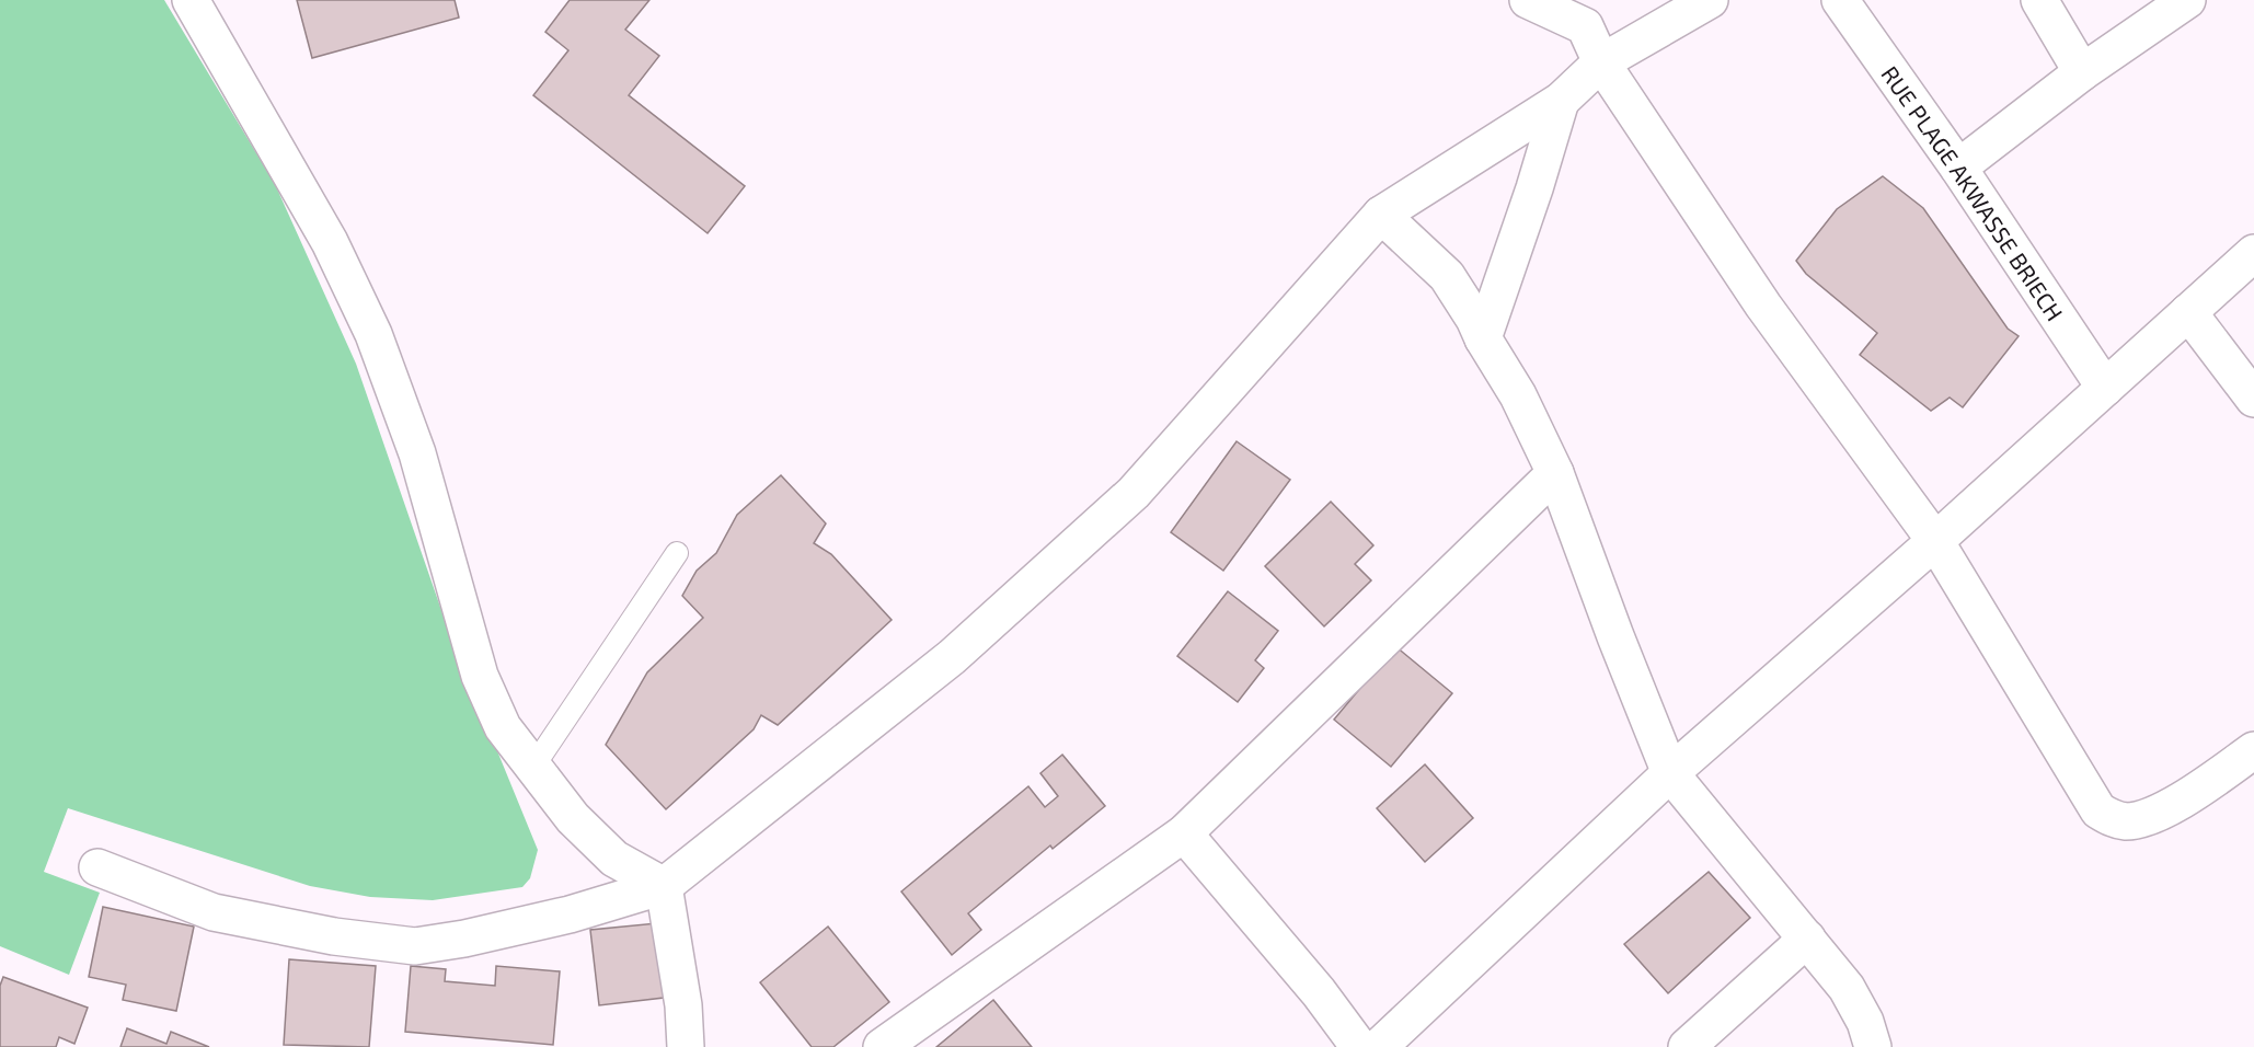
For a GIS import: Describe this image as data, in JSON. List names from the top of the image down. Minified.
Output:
{"streets":{"street":["RUE PLAGE AKWASSE BRIECH"]}}
